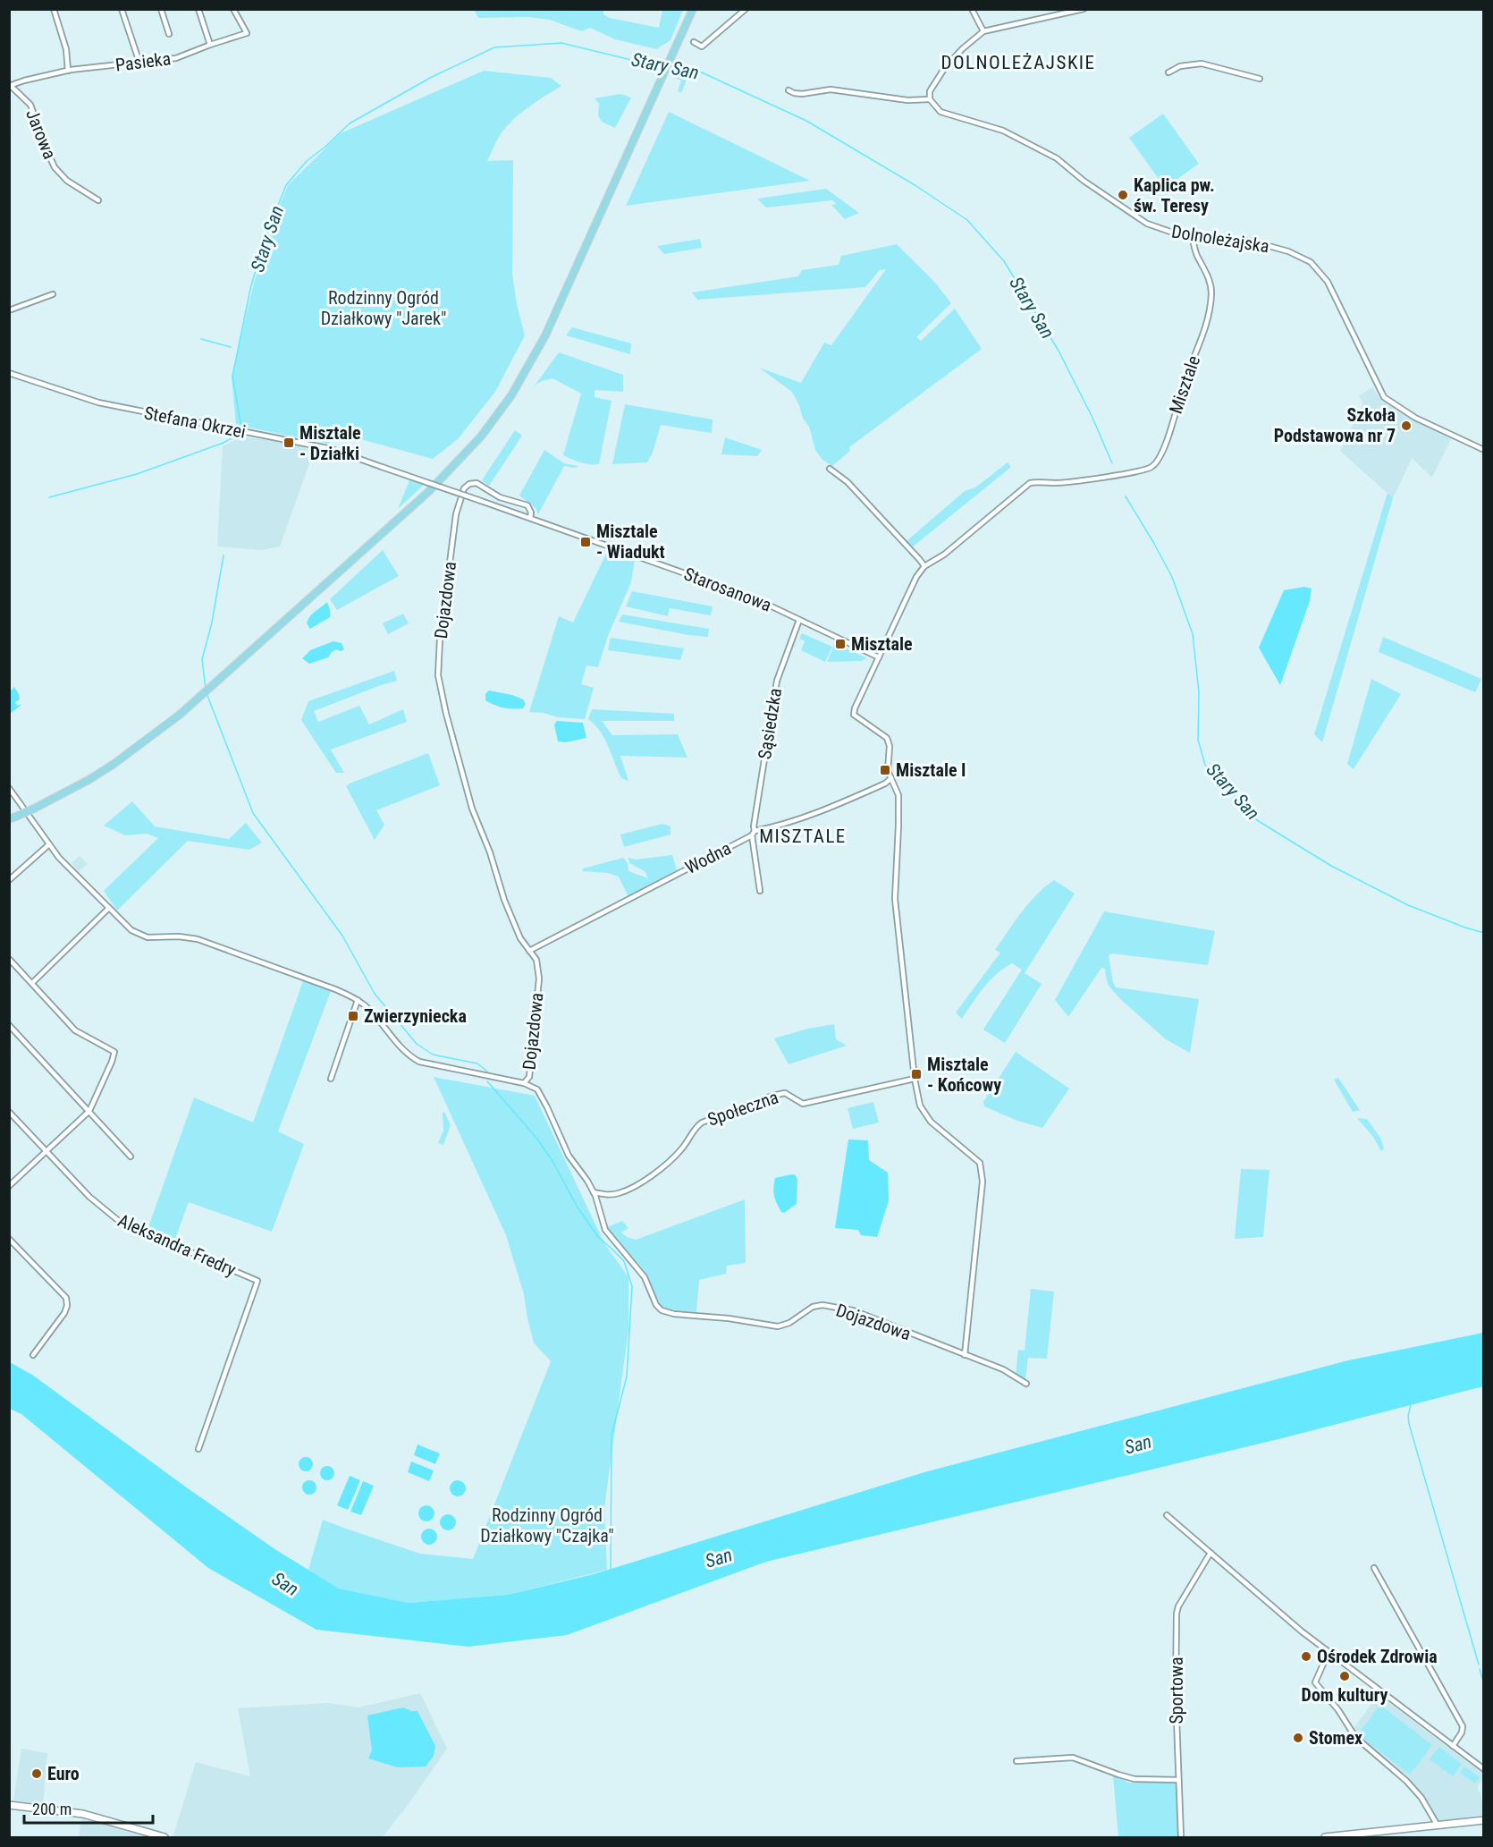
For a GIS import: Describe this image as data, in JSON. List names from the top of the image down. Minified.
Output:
{"streets":{"street":["Pasieka","Jarowa","Dolnoleżajska","Misztale","Stefana Okrzei","Starosanowa","Dojazdowa","Sąsiedzka","Wodna","Społeczna","Aleksandra Fredry","Sportowa"]},"crossings":[["Pasieka","Jarowa"],["Dolnoleżajska","Misztale"],["Misztale","Starosanowa"],["Misztale","Dojazdowa"],["Misztale","Społeczna"],["Stefana Okrzei","Starosanowa"],["Starosanowa","Dojazdowa"],["Starosanowa","Sąsiedzka"],["Dojazdowa","Wodna"],["Dojazdowa","Społeczna"],["Sąsiedzka","Wodna"]],"districts":["DOLNOLEŻAJSKIE","MISZTALE"],"water":["Stary San","San"],"parks":["Rodzinny Ogród Działkowy \"Jarek\"","Rodzinny Ogród Działkowy \"Czajka\""],"places":{"other":["Kaplica pw. św. Teresy","Szkoła Podstawowa nr 7","Ośrodek Zdrowia","Dom kultury","Stomex","Euro"],"transit":["Misztale - Działki","Misztale - Wiadukt","Misztale","Misztale I","Zwierzyniecka","Misztale - Końcowy"]},"scale_bar":"200 m"}
